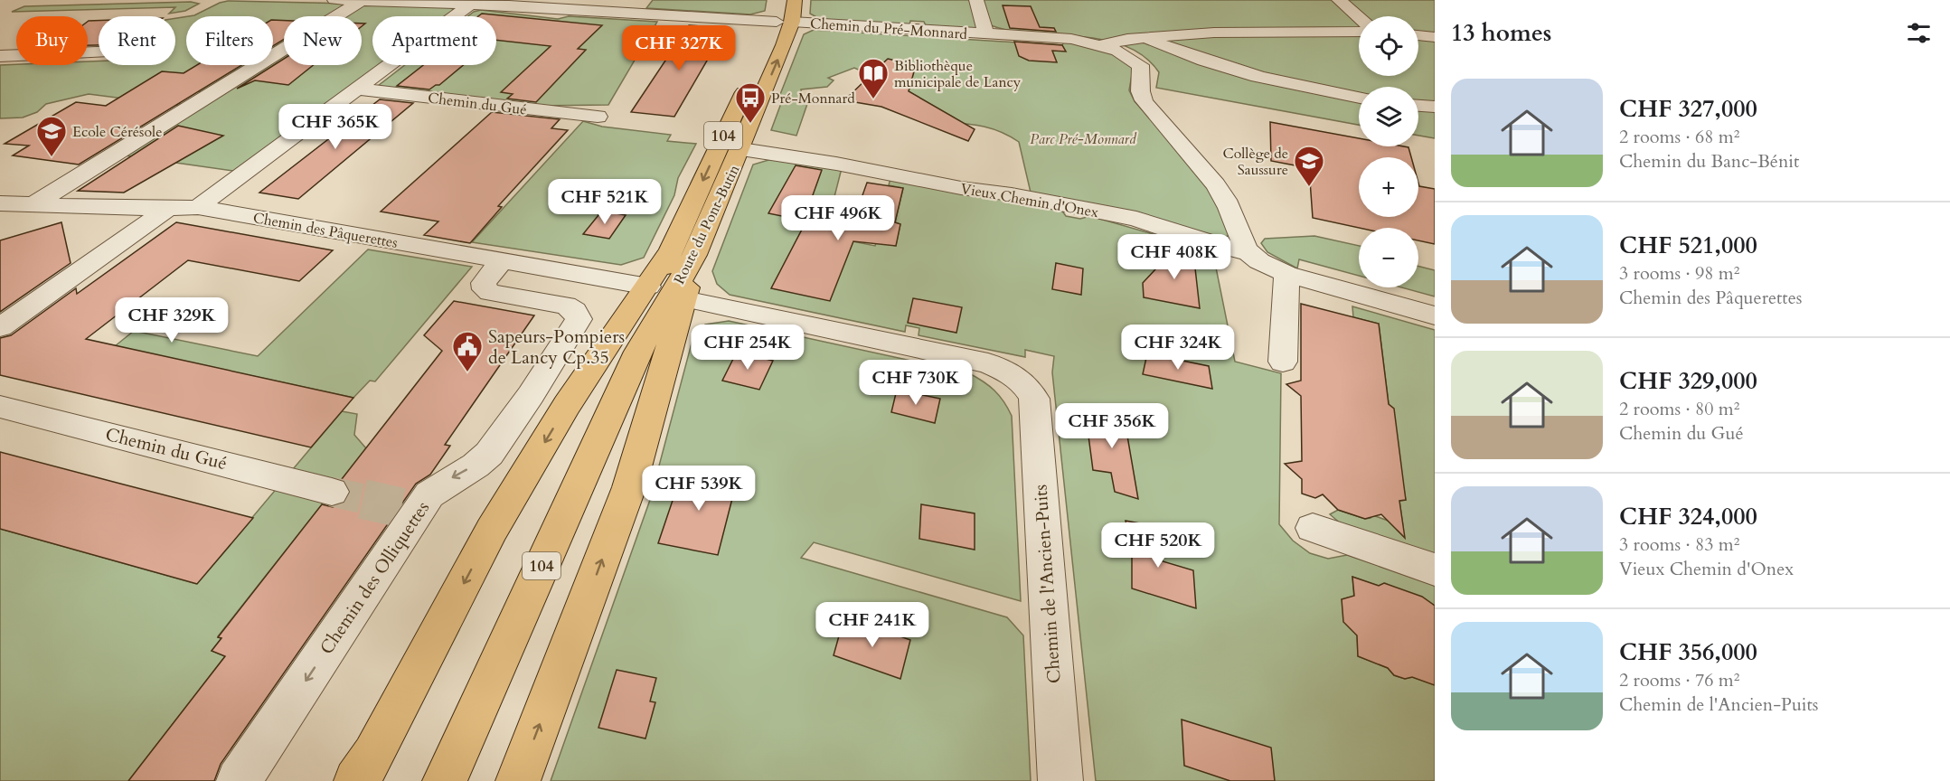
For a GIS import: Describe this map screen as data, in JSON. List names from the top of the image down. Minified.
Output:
{"streets":{"main road":["104","Route du Pont-Butin"],"street":["Chemin du Pré-Monnard","Chemin du Gué","Vieux Chemin d'Onex","Chemin des Pâquerettes","Chemin des Olliquettes","Chemin de l'Ancien-Puits"]},"crossings":[["Chemin du Pré-Monnard","Vieux Chemin d'Onex"],["Chemin du Pré-Monnard","Route du Pont-Butin"],["Vieux Chemin d'Onex","Route du Pont-Butin"],["Chemin des Pâquerettes","Chemin des Olliquettes"]],"one_way":["Chemin des Olliquettes"],"parks":["Parc Pré-Monnard"],"places":{"library":["Bibliothèque municipale de Lancy"],"bus stop":["Pré-Monnard"],"school or university":["Ecole Cérésole","Collège de Saussure"],"public building":["Sapeurs-Pompiers de Lancy Cp.35"]},"page":{"heading":"13 homes","map_buttons":["+","−"],"chip":["Buy","Rent","Filters","New","Apartment"],"price":["CHF 327K","CHF 365K","CHF 521K","CHF 496K","CHF 408K","CHF 329K","CHF 254K","CHF 324K","CHF 730K","CHF 356K","CHF 539K","CHF 520K","CHF 241K"],"list":[{"name":"CHF 327,000","note":"2 rooms · 68 m² · Chemin du Banc-Bénit"},{"name":"CHF 521,000","note":"3 rooms · 98 m² · Chemin des Pâquerettes"},{"name":"CHF 329,000","note":"2 rooms · 80 m² · Chemin du Gué"},{"name":"CHF 324,000","note":"3 rooms · 83 m² · Vieux Chemin d'Onex"},{"name":"CHF 356,000","note":"2 rooms · 76 m² · Chemin de l'Ancien-Puits"}]}}
